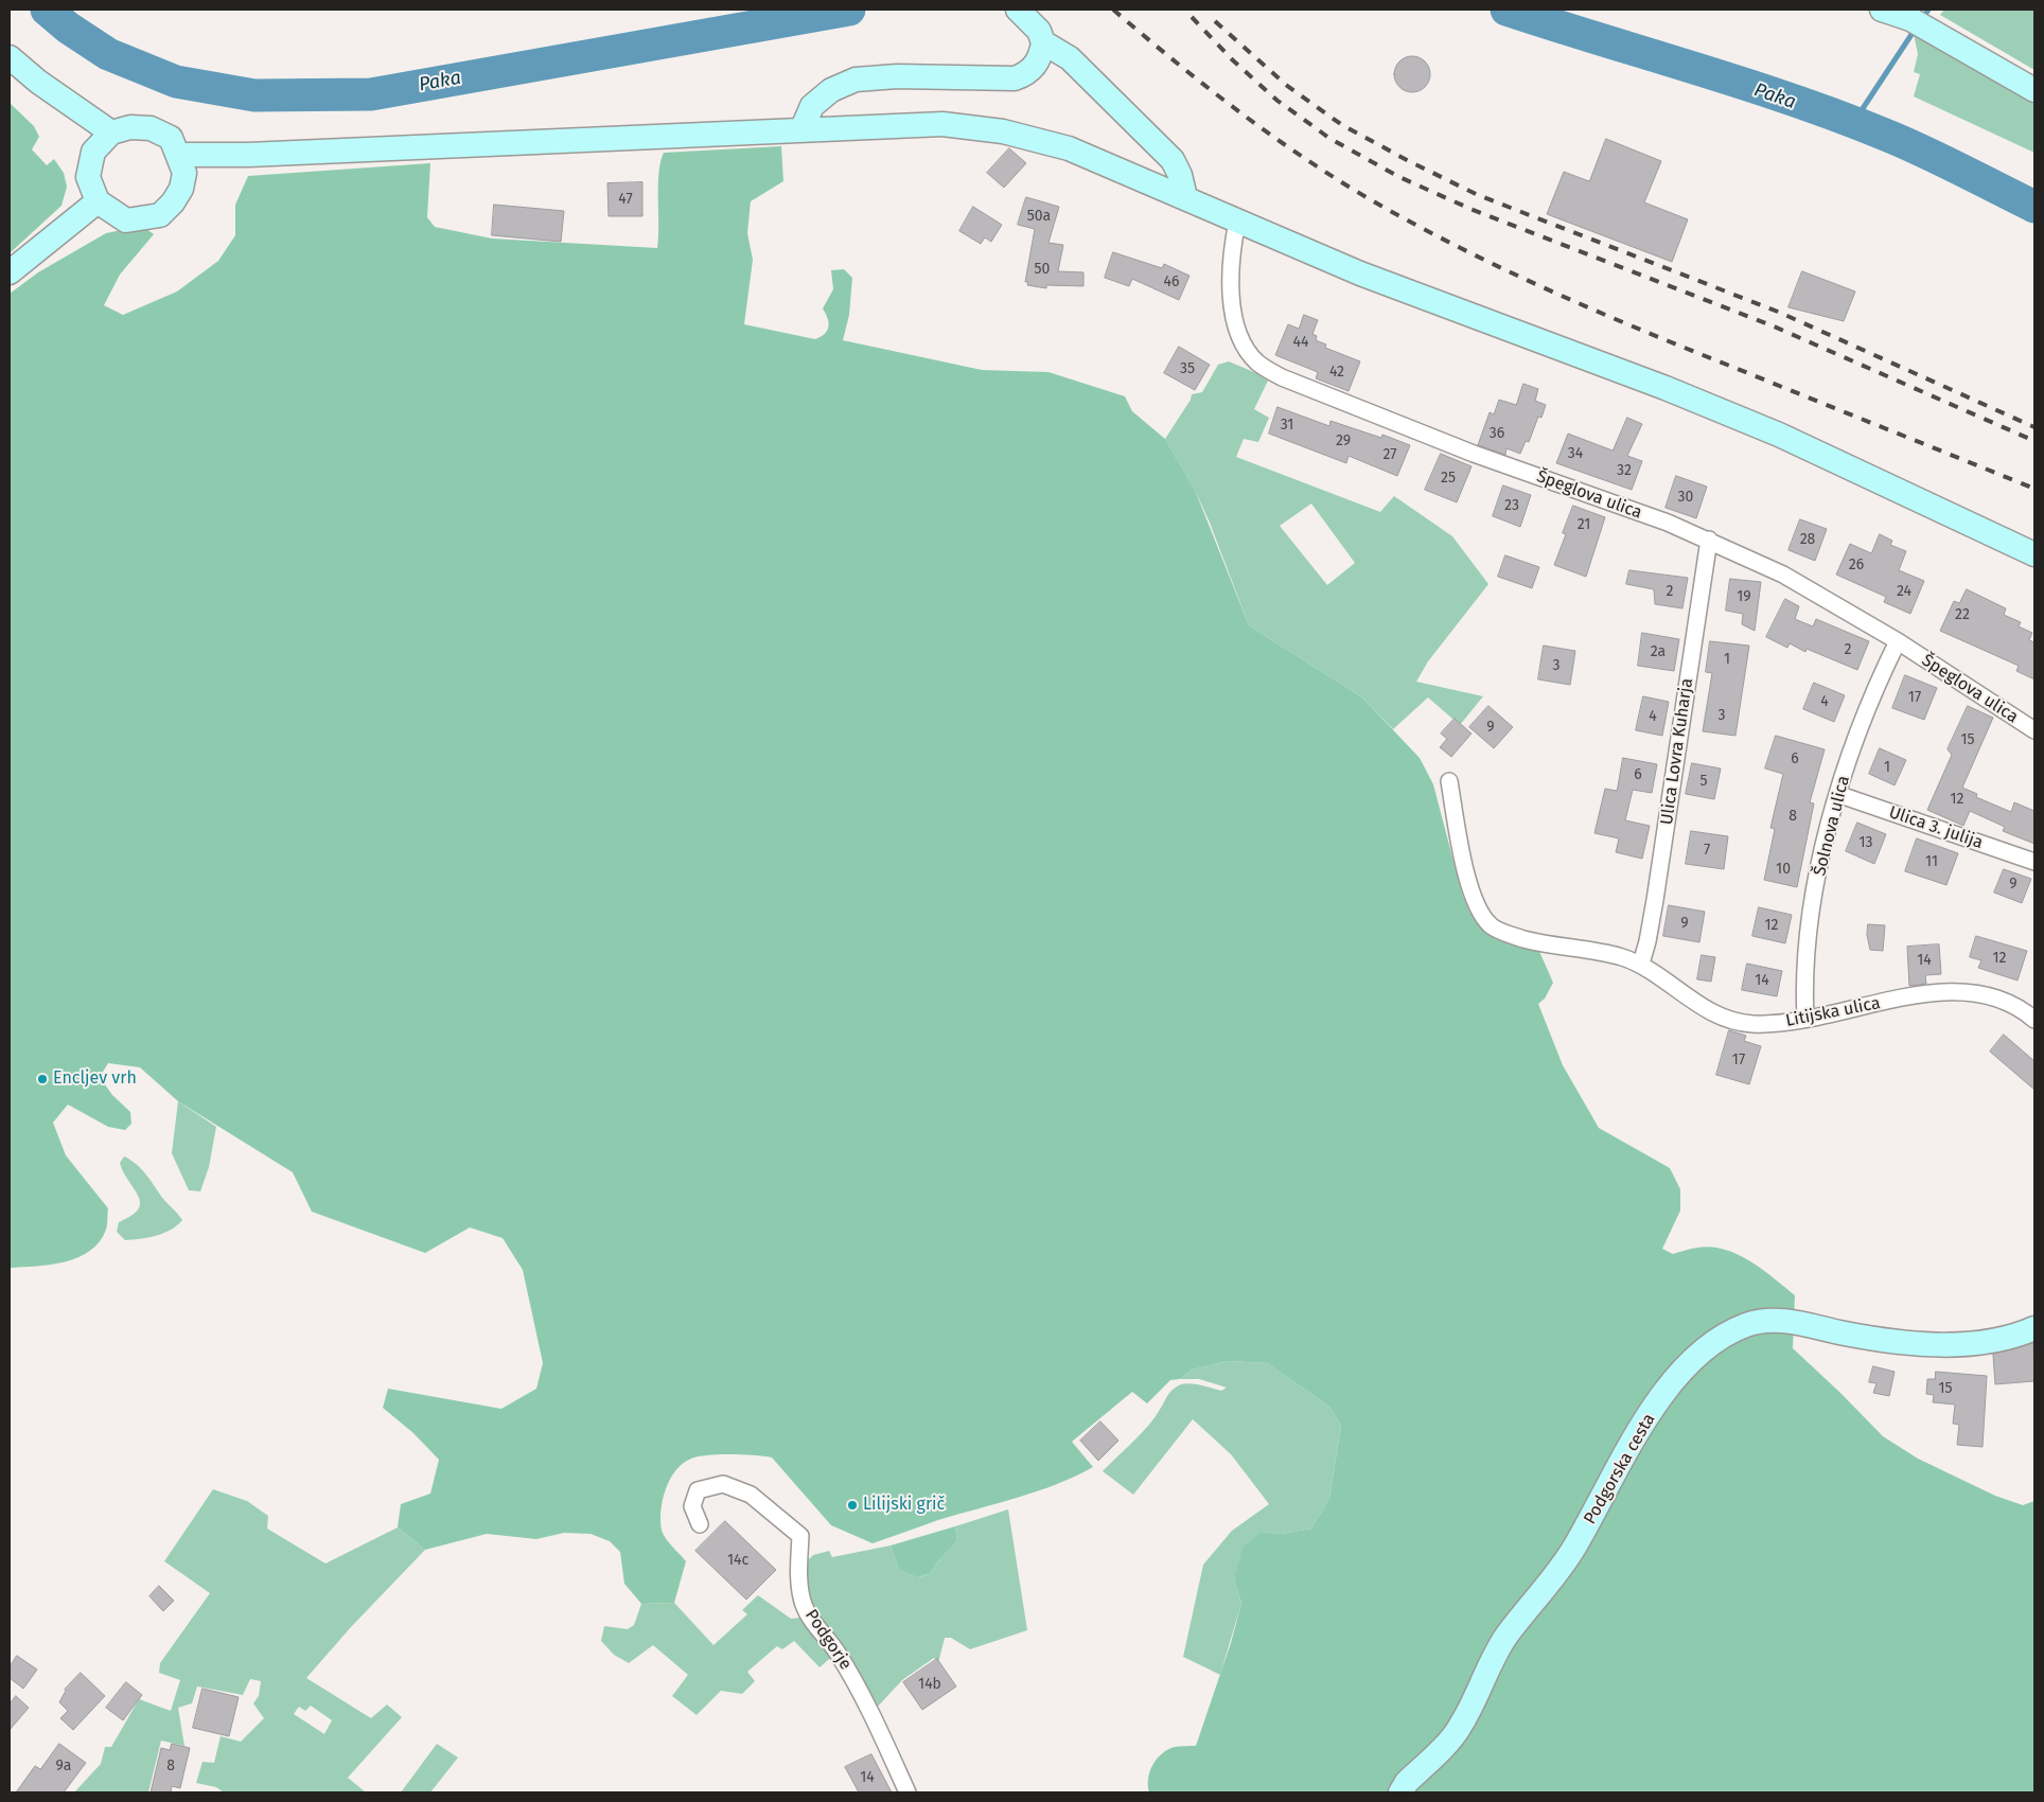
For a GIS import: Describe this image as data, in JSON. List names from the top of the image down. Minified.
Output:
{"streets":{"main road":["Podgorska cesta"],"street":["Špeglova ulica","Ulica Lovra Kuharja","Šolnova ulica","Ulica 3. julija","Litijska ulica","Podgorje"]},"crossings":[["Špeglova ulica","Ulica Lovra Kuharja"],["Špeglova ulica","Šolnova ulica"],["Ulica Lovra Kuharja","Litijska ulica"],["Šolnova ulica","Ulica 3. julija"],["Šolnova ulica","Litijska ulica"]],"water":["Paka"],"places":["Encljev vrh","Lilijski grič"],"house_numbers":["47","50a","50","46","44","35","42","31","36","29","34","27","32","25","30","23","21","28","26","2","24","19","22","2","2a","1","3","17","4","3","4","9","15","6","1","6","5","12","8","13","7","11","10","9","9","12","12","14","14","17","15","14c","14b","9a","8","14"]}
